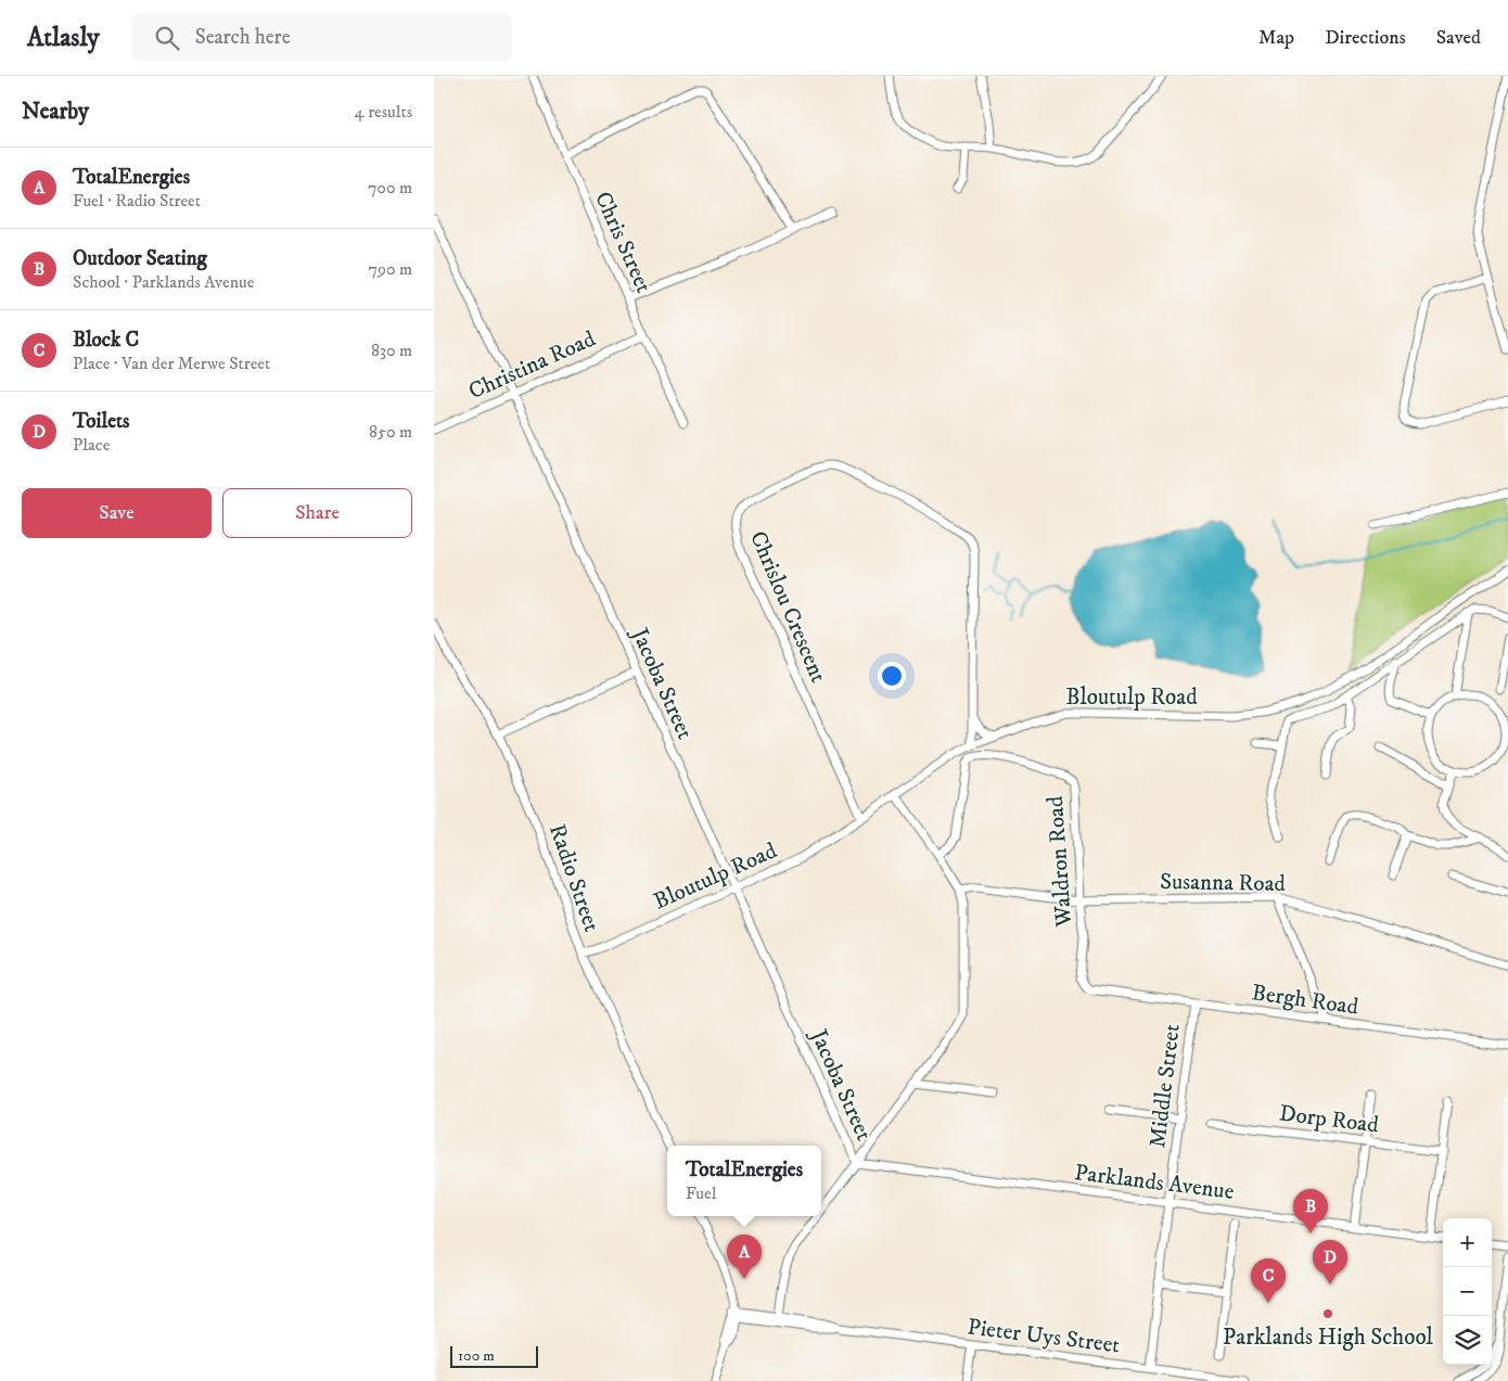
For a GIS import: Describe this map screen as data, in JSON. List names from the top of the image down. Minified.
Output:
{"streets":{"street":["Chris Street","Christina Road","Chrislou Crescent","Jacoba Street","Bloutulp Road","Waldron Road","Radio Street","Susanna Road","Bergh Road","Middle Street","Dorp Road","Parklands Avenue","Pieter Uys Street"]},"crossings":[["Chris Street","Christina Road"],["Christina Road","Jacoba Street"],["Chrislou Crescent","Bloutulp Road"],["Jacoba Street","Bloutulp Road"],["Jacoba Street","Parklands Avenue"],["Bloutulp Road","Radio Street"],["Waldron Road","Susanna Road"],["Waldron Road","Bergh Road"],["Bergh Road","Middle Street"],["Middle Street","Parklands Avenue"],["Middle Street","Pieter Uys Street"]],"places":["Parklands High School"],"scale_bar":"100 m","page":{"header":"Atlasly","search":"Search here","nav":["Map","Directions","Saved"],"heading":["Nearby","4 results"],"list":[{"mark":"A","name":"TotalEnergies","note":"Fuel · Radio Street","value":"700 m"},{"mark":"B","name":"Outdoor Seating","note":"School · Parklands Avenue","value":"790 m"},{"mark":"C","name":"Block C","note":"Place · Van der Merwe Street","value":"830 m"},{"mark":"D","name":"Toilets","note":"Place","value":"850 m"}],"buttons":["Save","Share"],"popup":["TotalEnergies","Fuel"],"pins":["B","A","D","C"],"map_buttons":["+","−"],"scale":"100 m"}}
